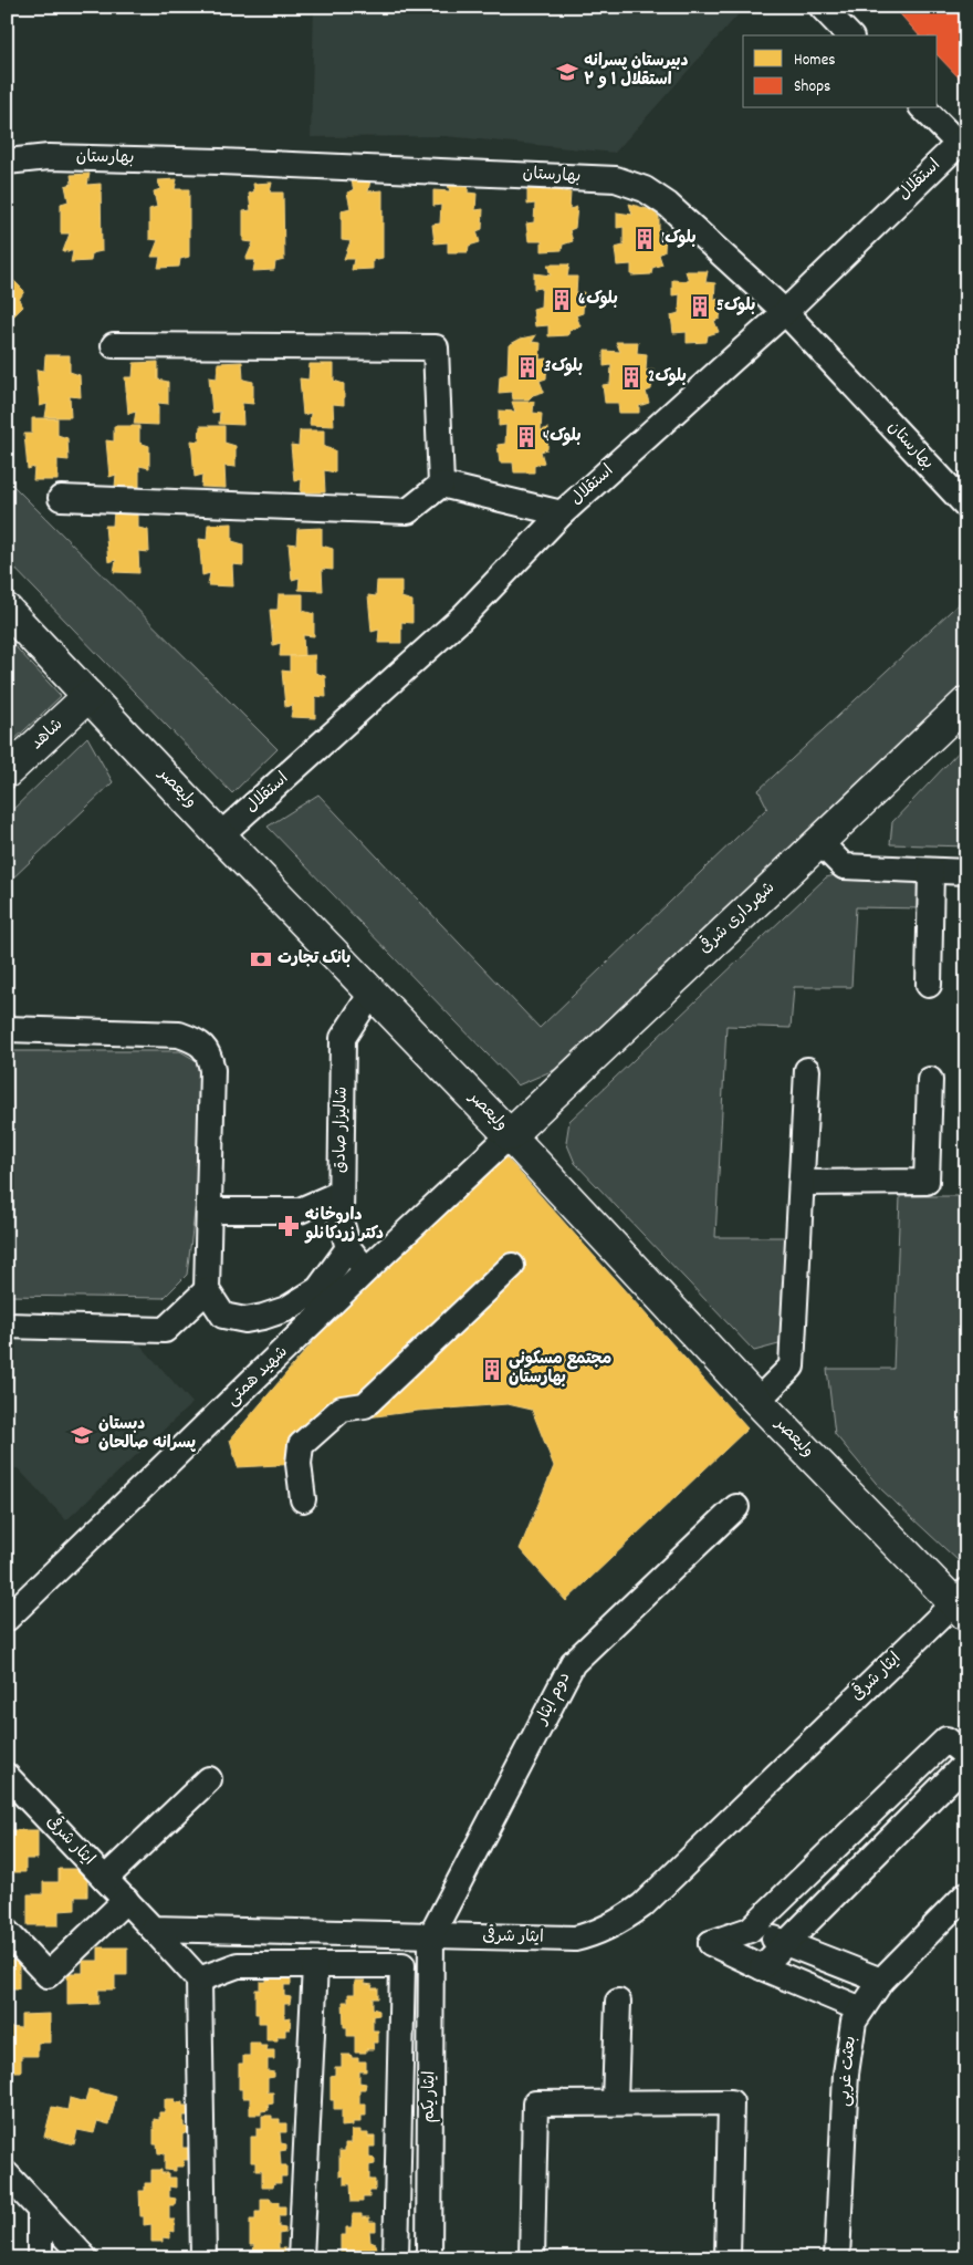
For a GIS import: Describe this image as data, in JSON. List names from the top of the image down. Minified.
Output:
{"streets":{"main road":["شاهد","ولیعصر","شهرداری شرقی"],"street":["بهارستان","استقلال","شالیزار صادق","شهید همتی","ایثار شرقی","دوم ایثار","بعثت غربی","ایثار یکم"]},"crossings":[["بهارستان","استقلال"],["استقلال","ولیعصر"],["شاهد","ولیعصر"],["ولیعصر","شهرداری شرقی"],["ولیعصر","شالیزار صادق"],["ولیعصر","شهید همتی"],["ولیعصر","ایثار شرقی"],["شهرداری شرقی","شهید همتی"],["شالیزار صادق","شهید همتی"],["ایثار شرقی","دوم ایثار"],["ایثار شرقی","ایثار یکم"],["دوم ایثار","ایثار یکم"]],"places":{"school or university":["دبیرستان پسرانه استقلال ۱ و ۲","دبستان پسرانه صالحان"],"building":["بلوک1","بلوک6","بلوک5","بلوک3","بلوک2","بلوک4","مجتمع مسکونی بهارستان"],"bank":["بانک تجارت"],"pharmacy":["داروخانه دکتر زردکانلو"]},"legend":["Homes","Shops"]}
